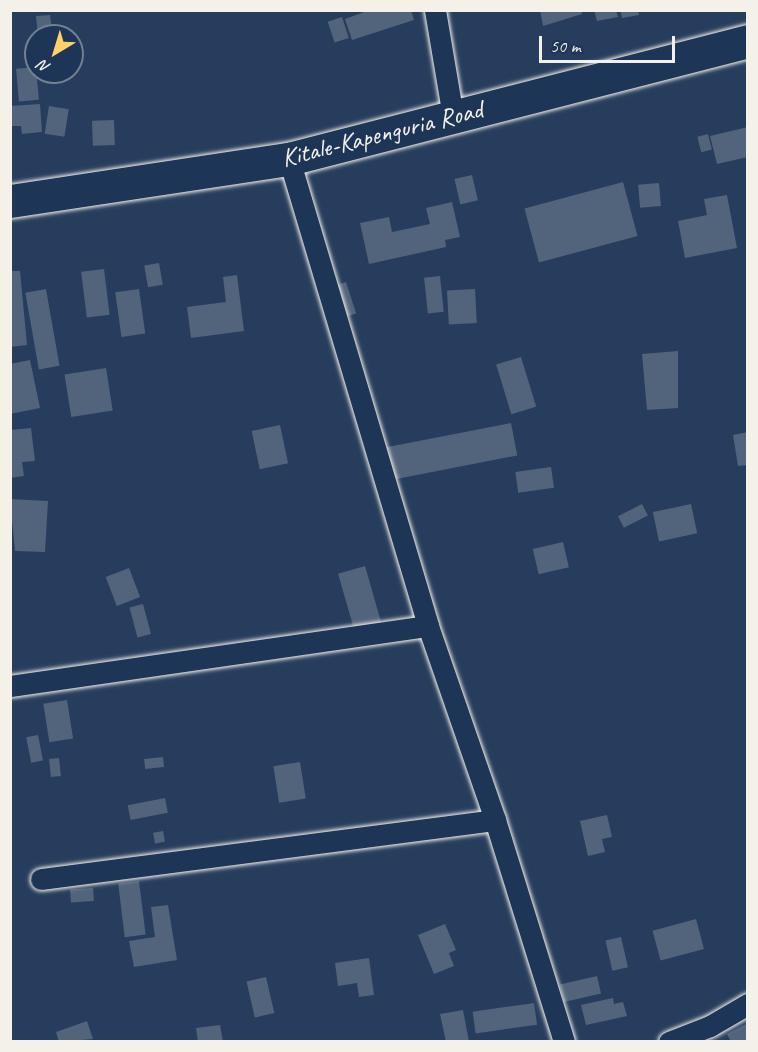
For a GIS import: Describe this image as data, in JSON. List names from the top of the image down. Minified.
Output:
{"streets":{"highway":["Kitale-Kapenguria Road"]},"scale_bar":"50 m","north":"bottom left"}
